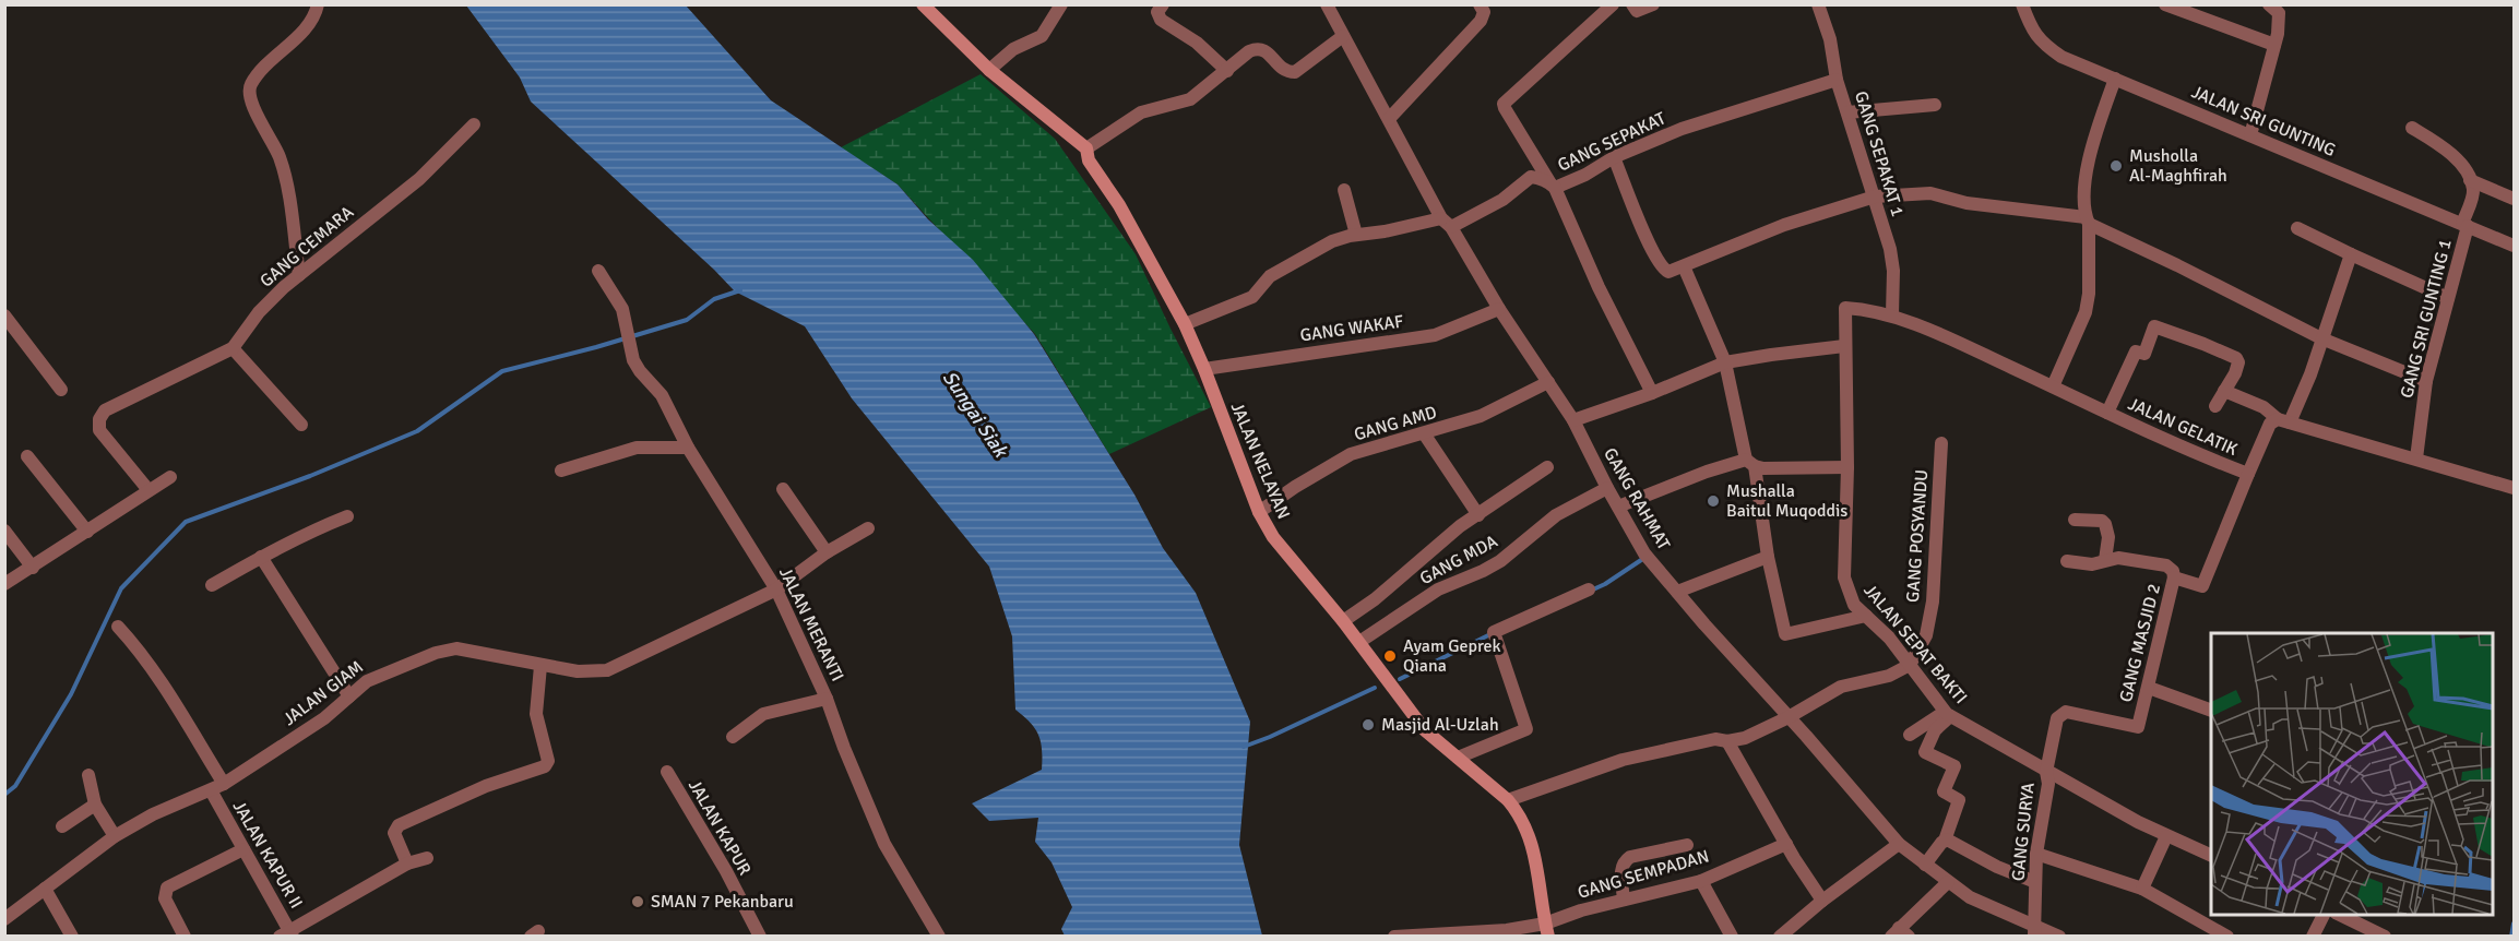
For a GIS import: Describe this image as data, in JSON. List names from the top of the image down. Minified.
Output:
{"streets":{"main road":["JALAN NELAYAN"],"street":["JALAN SRI GUNTING","GANG SEPAKAT","GANG SEPAKAT 1","GANG CEMARA","GANG SRI GUNTING 1","GANG WAKAF","GANG AMD","JALAN GELATIK","GANG RAHMAT","GANG POSYANDU","GANG MDA","JALAN MERANTI","GANG MASJID 2","JALAN SEPAT BAKTI","JALAN GIAM","JALAN KAPUR","GANG SURYA","JALAN KAPUR II","GANG SEMPADAN"]},"crossings":[["JALAN SRI GUNTING","GANG SRI GUNTING 1"],["GANG SEPAKAT","GANG SEPAKAT 1"],["GANG SEPAKAT","JALAN NELAYAN"],["GANG SEPAKAT","GANG RAHMAT"],["GANG SEPAKAT 1","JALAN GELATIK"],["GANG SEPAKAT 1","JALAN SEPAT BAKTI"],["GANG WAKAF","JALAN NELAYAN"],["GANG WAKAF","GANG RAHMAT"],["GANG AMD","JALAN NELAYAN"],["GANG AMD","GANG RAHMAT"],["JALAN GELATIK","GANG MASJID 2"],["JALAN GELATIK","JALAN SEPAT BAKTI"],["JALAN NELAYAN","GANG MDA"],["JALAN NELAYAN","GANG SEMPADAN"],["GANG RAHMAT","GANG MDA"],["GANG RAHMAT","GANG SURYA"],["GANG POSYANDU","JALAN SEPAT BAKTI"],["JALAN MERANTI","JALAN GIAM"],["GANG MASJID 2","JALAN SEPAT BAKTI"],["GANG MASJID 2","GANG SURYA"],["JALAN SEPAT BAKTI","GANG SURYA"],["JALAN GIAM","JALAN KAPUR II"]],"water":["Sungai Siak"],"places":["Musholla Al-Maghfirah","Mushalla Baitul Muqoddis","Ayam Geprek Qiana","Masjid Al-Uzlah","SMAN 7 Pekanbaru"]}
